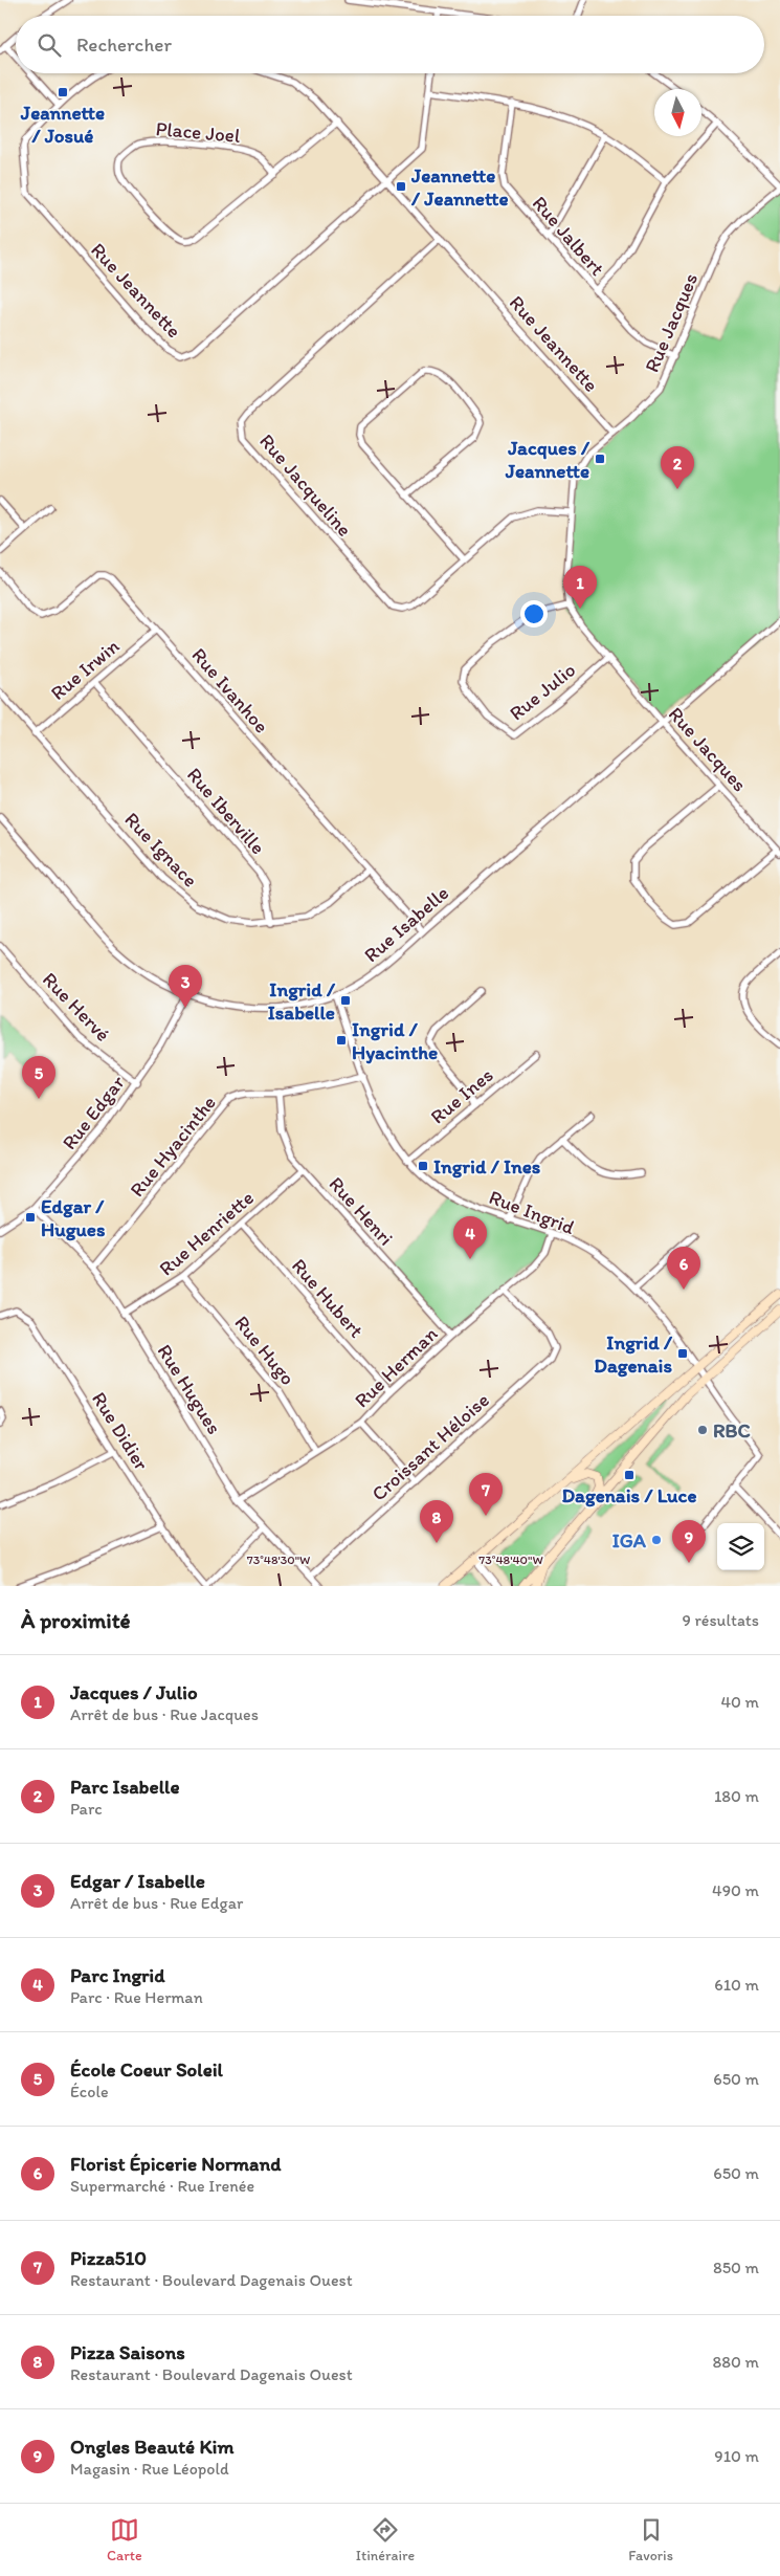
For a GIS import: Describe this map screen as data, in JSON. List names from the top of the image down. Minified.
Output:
{"streets":{"street":["Place Joel","Rue Jalbert","Rue Jeannette","Rue Jacques","Rue Jacqueline","Rue Irwin","Rue Ivanhoe","Rue Julio","Rue Iberville","Rue Ignace","Rue Isabelle","Rue Hervé","Rue Ines","Rue Edgar","Rue Hyacinthe","Rue Henri","Rue Ingrid","Rue Henriette","Rue Hubert","Rue Hugo","Rue Herman","Rue Hugues","Rue Didier","Croissant Héloise"]},"crossings":[["Place Joel","Rue Jeannette"],["Rue Jalbert","Rue Jacques"],["Rue Jeannette","Rue Jacques"],["Rue Jeannette","Rue Jacqueline"],["Rue Jacques","Rue Jacqueline"],["Rue Jacques","Rue Julio"],["Rue Jacques","Rue Isabelle"],["Rue Irwin","Rue Ivanhoe"],["Rue Irwin","Rue Iberville"],["Rue Irwin","Rue Ignace"],["Rue Ivanhoe","Rue Ignace"],["Rue Ivanhoe","Rue Isabelle"],["Rue Iberville","Rue Ignace"],["Rue Isabelle","Rue Edgar"],["Rue Isabelle","Rue Ingrid"],["Rue Hervé","Rue Edgar"],["Rue Ines","Rue Ingrid"],["Rue Edgar","Rue Hugues"],["Rue Hyacinthe","Rue Henri"],["Rue Hyacinthe","Rue Ingrid"],["Rue Hyacinthe","Rue Hugues"],["Rue Henri","Rue Henriette"],["Rue Henri","Rue Herman"],["Rue Ingrid","Rue Herman"],["Rue Henriette","Rue Hubert"],["Rue Henriette","Rue Hugo"],["Rue Henriette","Rue Hugues"],["Rue Hubert","Rue Herman"],["Rue Hugo","Rue Herman"],["Rue Herman","Rue Hugues"],["Rue Herman","Croissant Héloise"],["Rue Hugues","Croissant Héloise"]],"places":{"transit":["Jeannette / Josué","Jeannette / Jeannette","Jacques / Jeannette","Ingrid / Isabelle","Ingrid / Hyacinthe","Ingrid / Ines","Edgar / Hugues","Ingrid / Dagenais","Dagenais / Luce"],"other":["RBC","IGA"]},"north":"bottom","page":{"search":"Rechercher","pins":["2","1","3","5","4","6","7","8","9"],"heading":["À proximité","9 résultats"],"list":[{"mark":"1","name":"Jacques / Julio","note":"Arrêt de bus · Rue Jacques","value":"40 m"},{"mark":"2","name":"Parc Isabelle","note":"Parc","value":"180 m"},{"mark":"3","name":"Edgar / Isabelle","note":"Arrêt de bus · Rue Edgar","value":"490 m"},{"mark":"4","name":"Parc Ingrid","note":"Parc · Rue Herman","value":"610 m"},{"mark":"5","name":"École Coeur Soleil","note":"École","value":"650 m"},{"mark":"6","name":"Florist Épicerie Normand","note":"Supermarché · Rue Irenée","value":"650 m"},{"mark":"7","name":"Pizza510","note":"Restaurant · Boulevard Dagenais Ouest","value":"850 m"},{"mark":"8","name":"Pizza Saisons","note":"Restaurant · Boulevard Dagenais Ouest","value":"880 m"},{"mark":"9","name":"Ongles Beauté Kim","note":"Magasin · Rue Léopold","value":"910 m"}],"nav":["Carte","Itinéraire","Favoris"]},"coordinates":["73°48'30\"W","73°48'40\"W"]}
